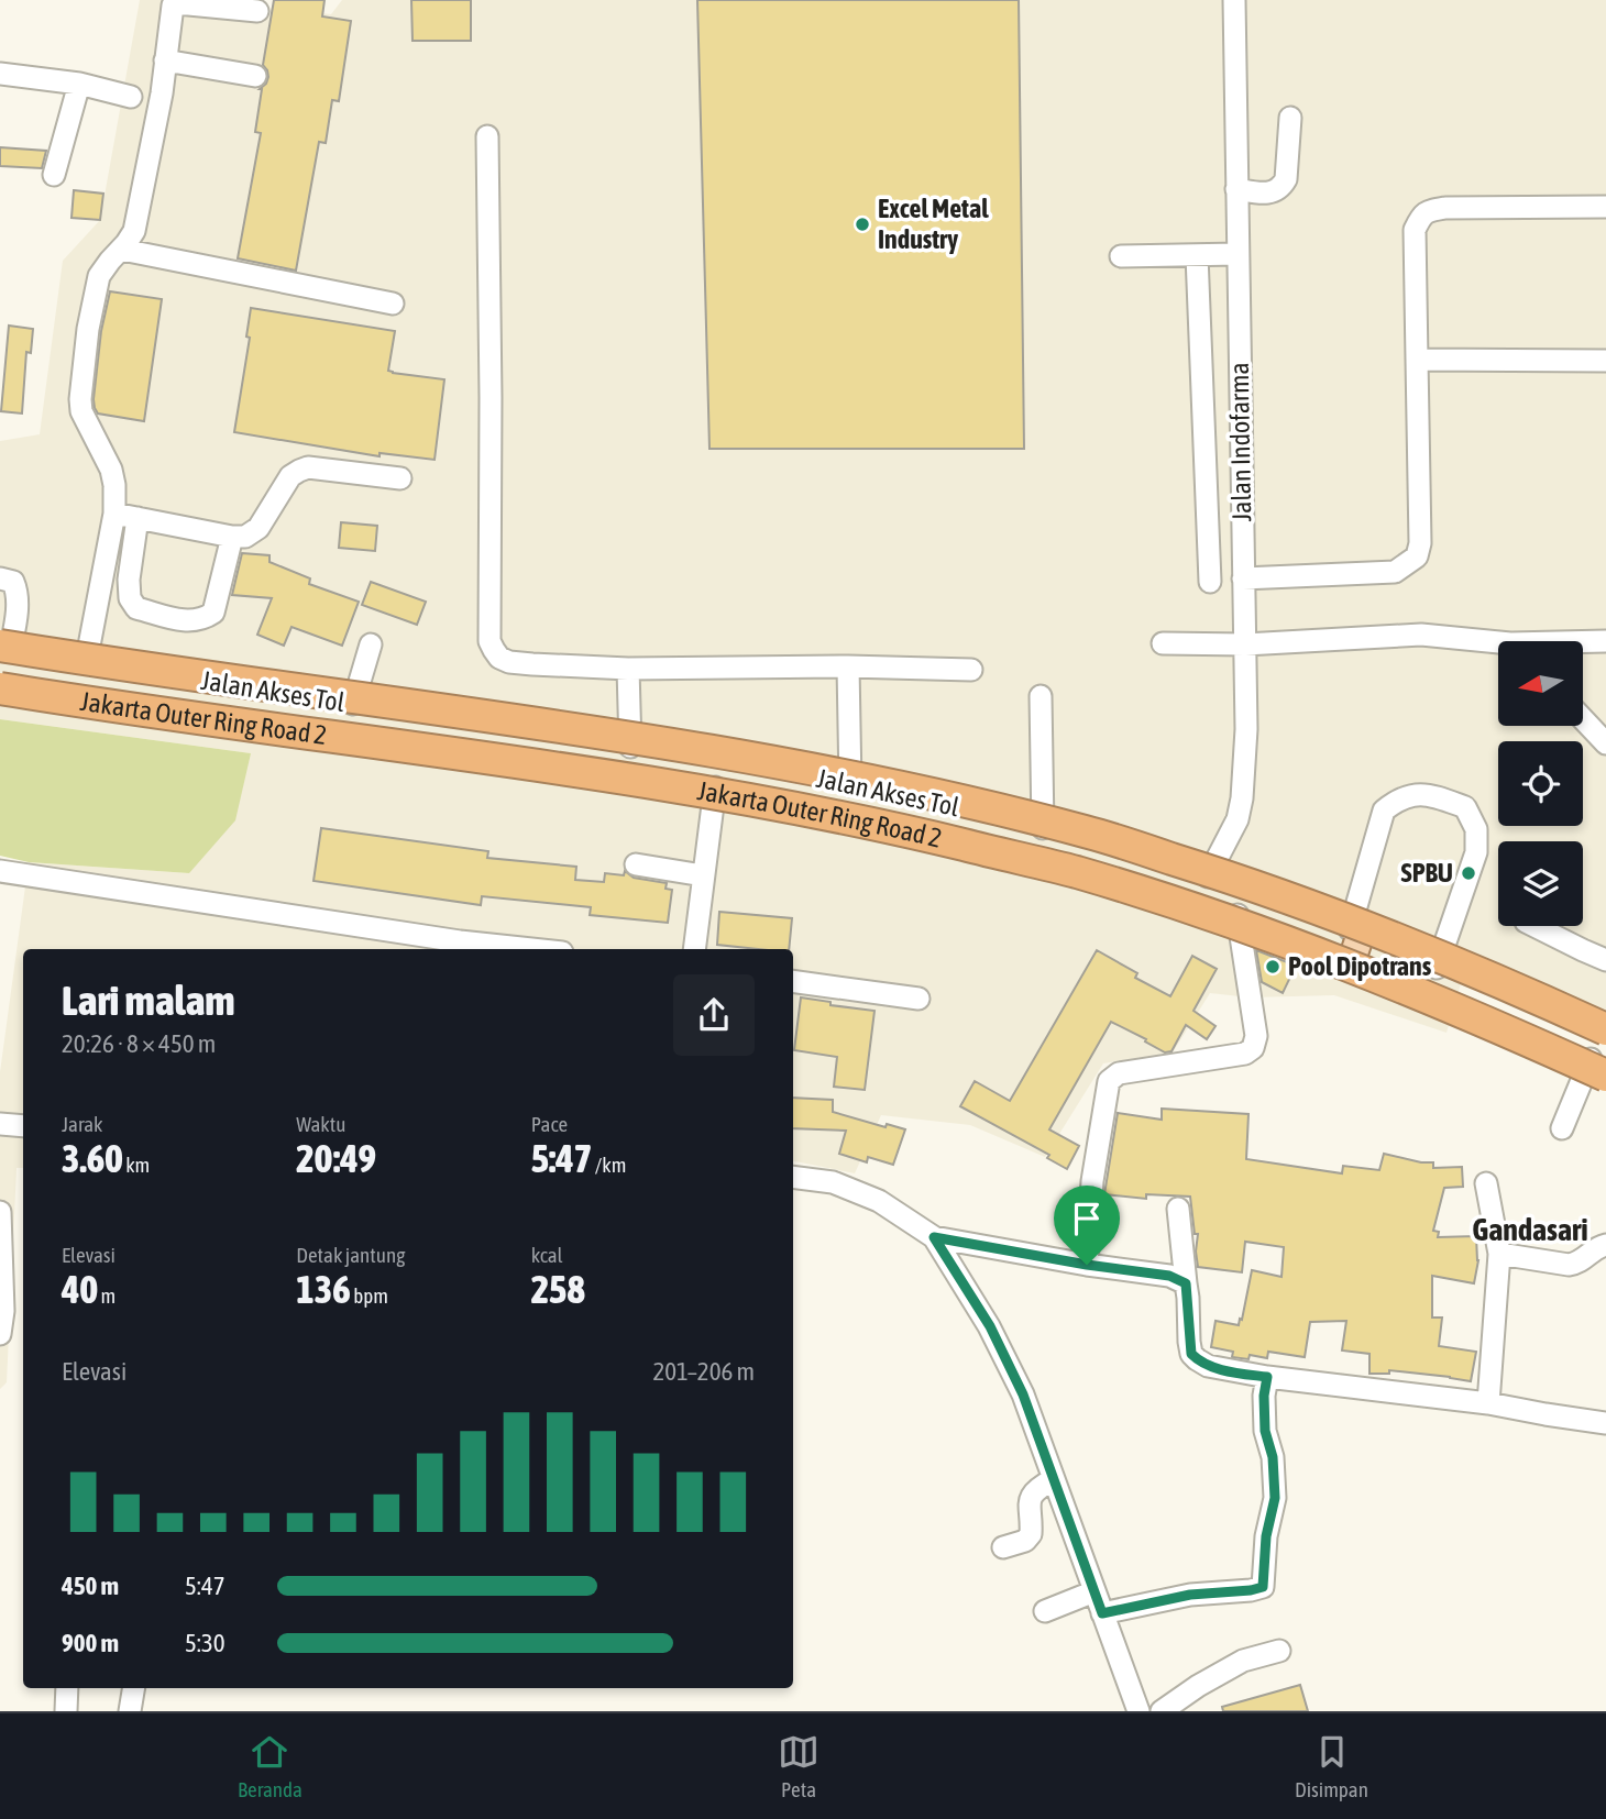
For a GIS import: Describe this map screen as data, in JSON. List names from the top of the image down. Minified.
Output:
{"streets":{"highway":["Jakarta Outer Ring Road 2"],"main road":["Jalan Akses Tol"],"street":["Jalan Indofarma"]},"crossings":[["Jalan Indofarma","Jalan Akses Tol"],["Jalan Akses Tol","Jakarta Outer Ring Road 2"]],"districts":["Gandasari"],"places":["Excel Metal Industry","SPBU","Pool Dipotrans"],"north":"left","page":{"heading":["Lari malam","20:26 · 8 × 450 m"],"stats":[["Jarak","3.60 km"],["Waktu","20:49"],["Pace","5:47 /km"],["Elevasi","40 m"],["Detak jantung","136 bpm"],["kcal","258"]],"chart":["Elevasi","201–206 m"],"list":[{"name":"450 m","note":"5:47"},{"name":"900 m","note":"5:30"}],"tabs":["Beranda","Peta","Disimpan"]}}
